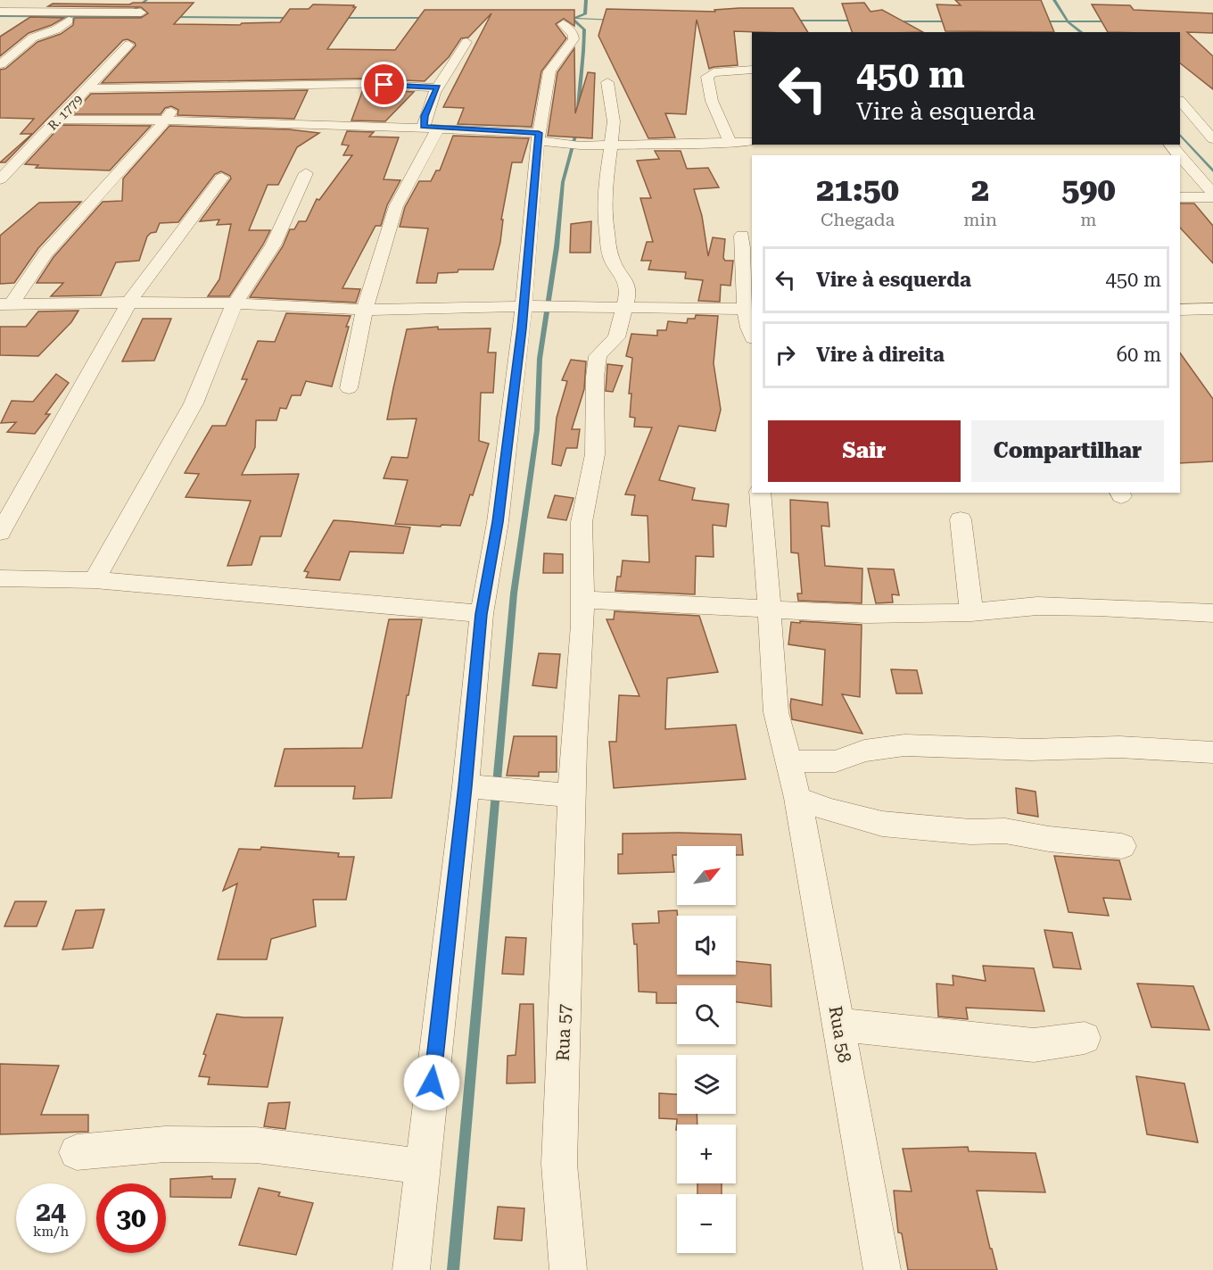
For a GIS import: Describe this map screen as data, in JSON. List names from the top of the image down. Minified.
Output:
{"streets":{"street":["R. 1779","Rua 57","Rua 58"]},"north":"top right","page":{"turn":["450 m","Vire à esquerda"],"eta":["21:50","Chegada","2","min","590","m"],"list":[{"name":"Vire à esquerda","value":"450 m"},{"name":"Vire à direita","value":"60 m"}],"buttons":["Sair","Compartilhar"],"map_buttons":["+","−"],"speed":"24 km/h","limit":"30"}}
